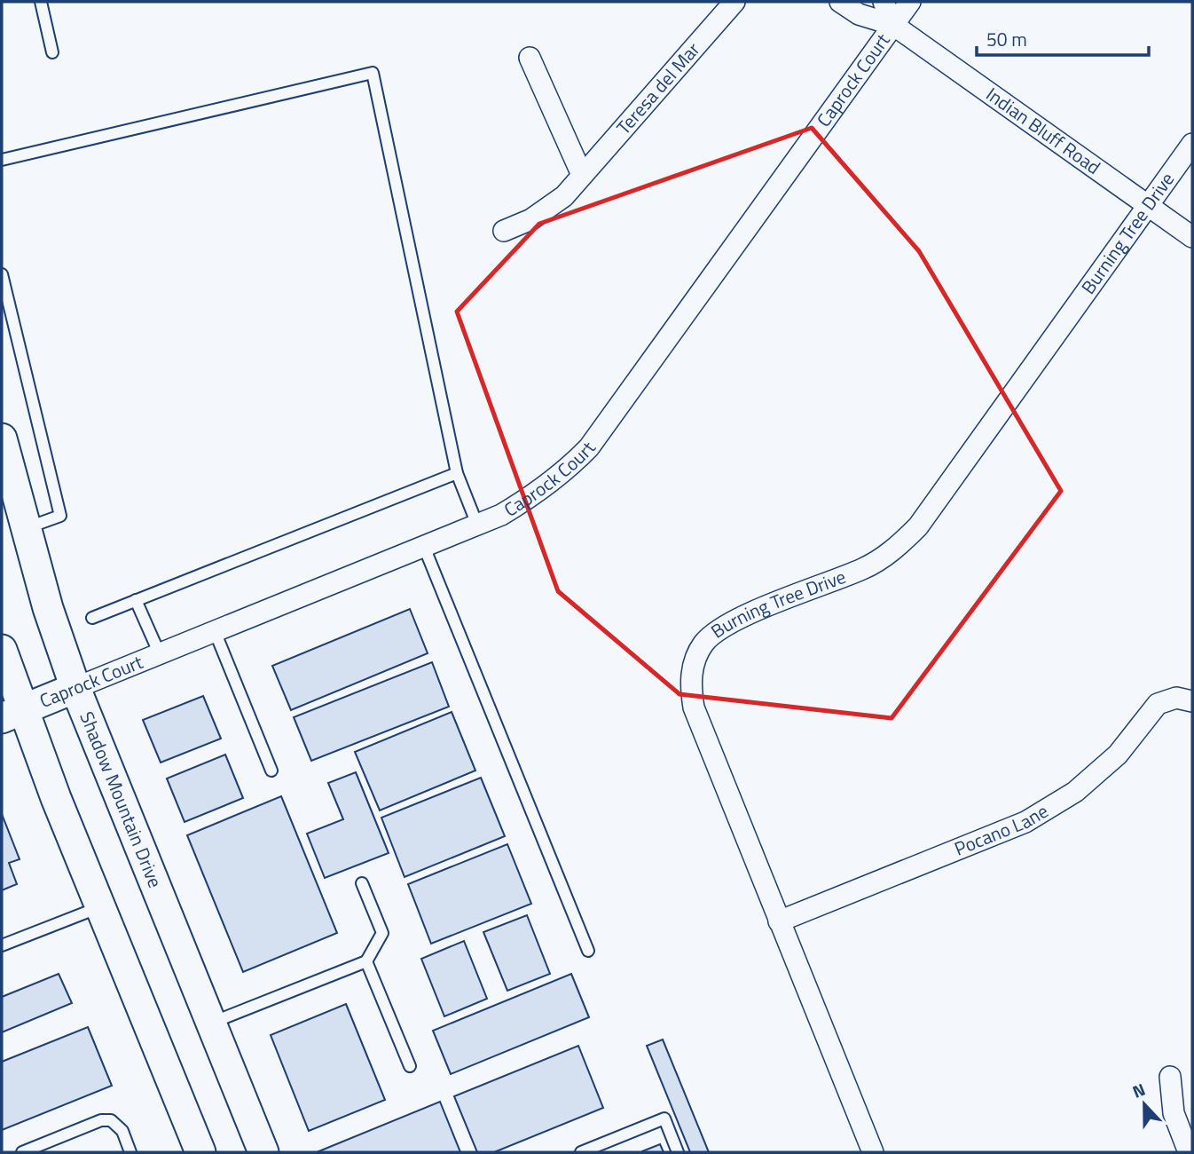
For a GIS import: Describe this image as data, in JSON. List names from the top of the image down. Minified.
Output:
{"streets":{"main road":["Caprock Court","Shadow Mountain Drive"],"street":["Teresa del Mar","Indian Bluff Road","Burning Tree Drive","Pocano Lane"]},"crossings":[["Caprock Court","Indian Bluff Road"],["Caprock Court","Shadow Mountain Drive"],["Indian Bluff Road","Burning Tree Drive"],["Burning Tree Drive","Pocano Lane"]],"scale_bar":"50 m","north":"top"}
